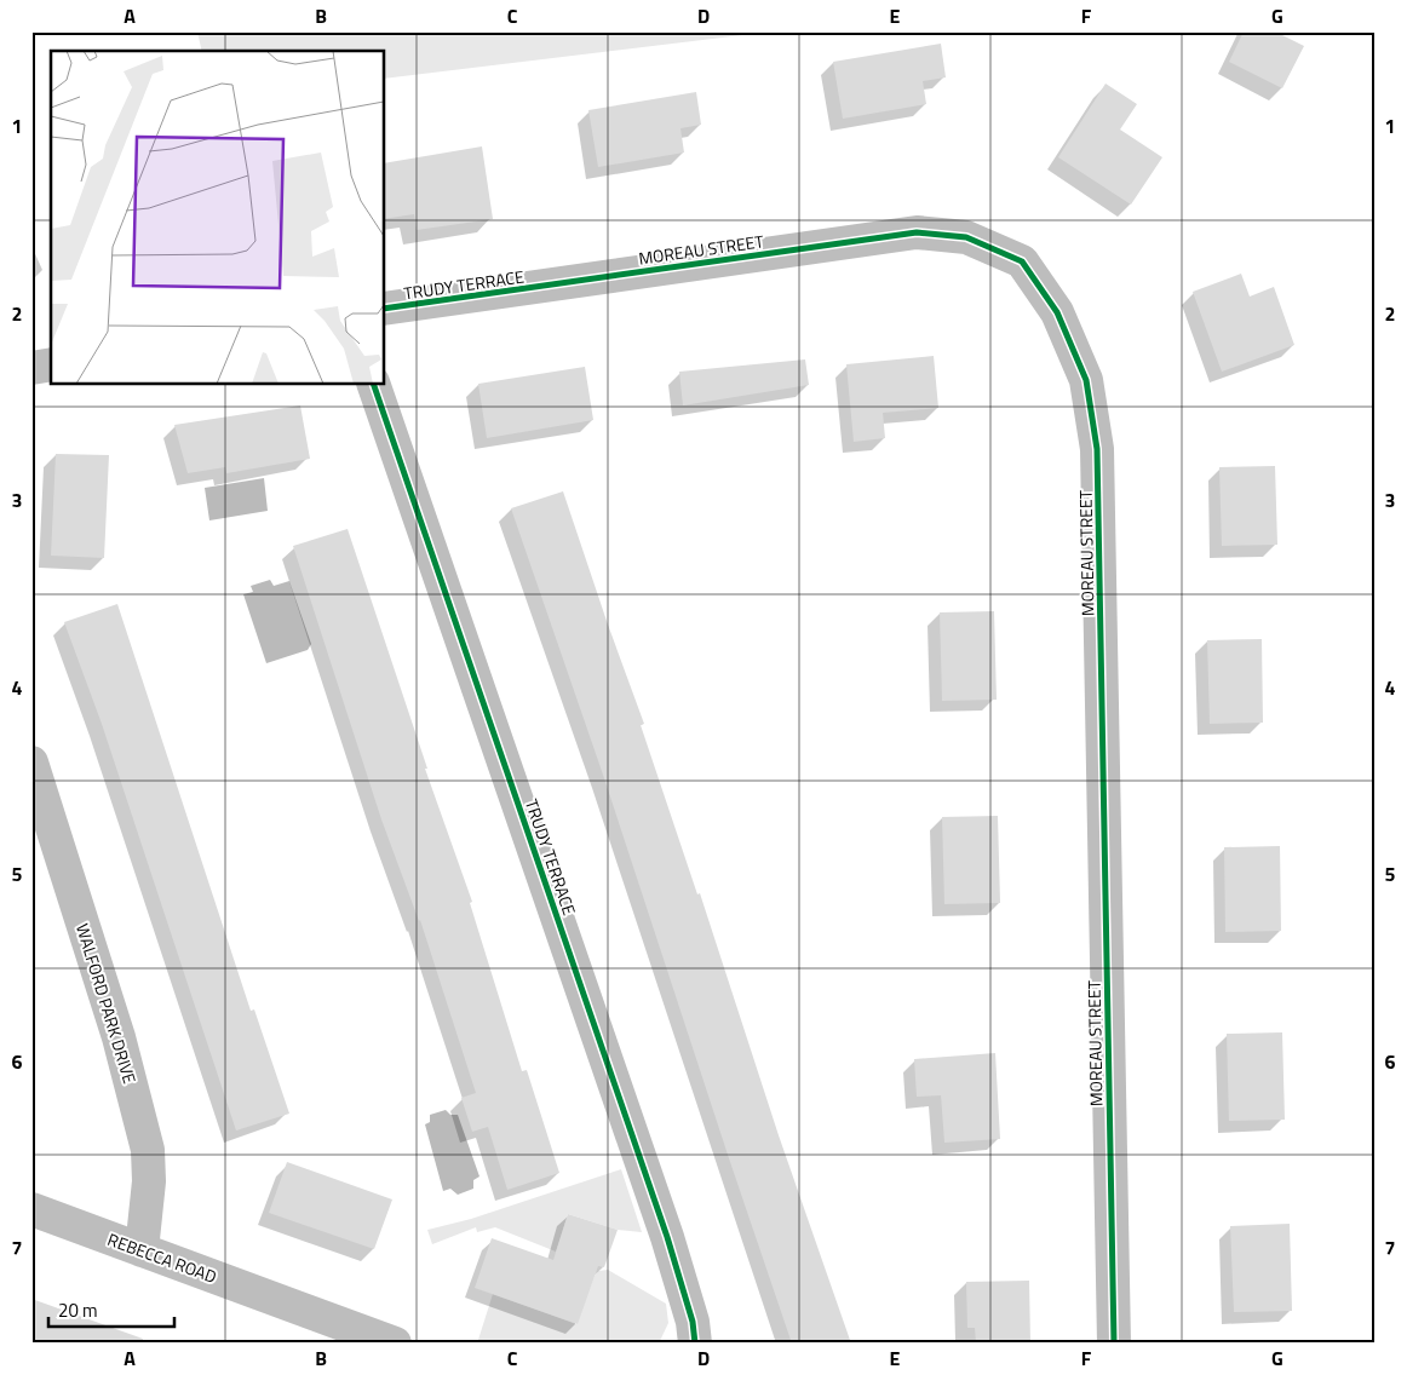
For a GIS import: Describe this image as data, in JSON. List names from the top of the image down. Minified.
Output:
{"streets":{"street":["MOREAU STREET","TRUDY TERRACE","WALFORD PARK DRIVE","REBECCA ROAD"]},"crossings":[["MOREAU STREET","TRUDY TERRACE"],["WALFORD PARK DRIVE","REBECCA ROAD"]],"scale_bar":"20 m","grid":{"columns":["A","B","C","D","E","F","G"],"rows":["1","2","3","4","5","6","7"]}}
